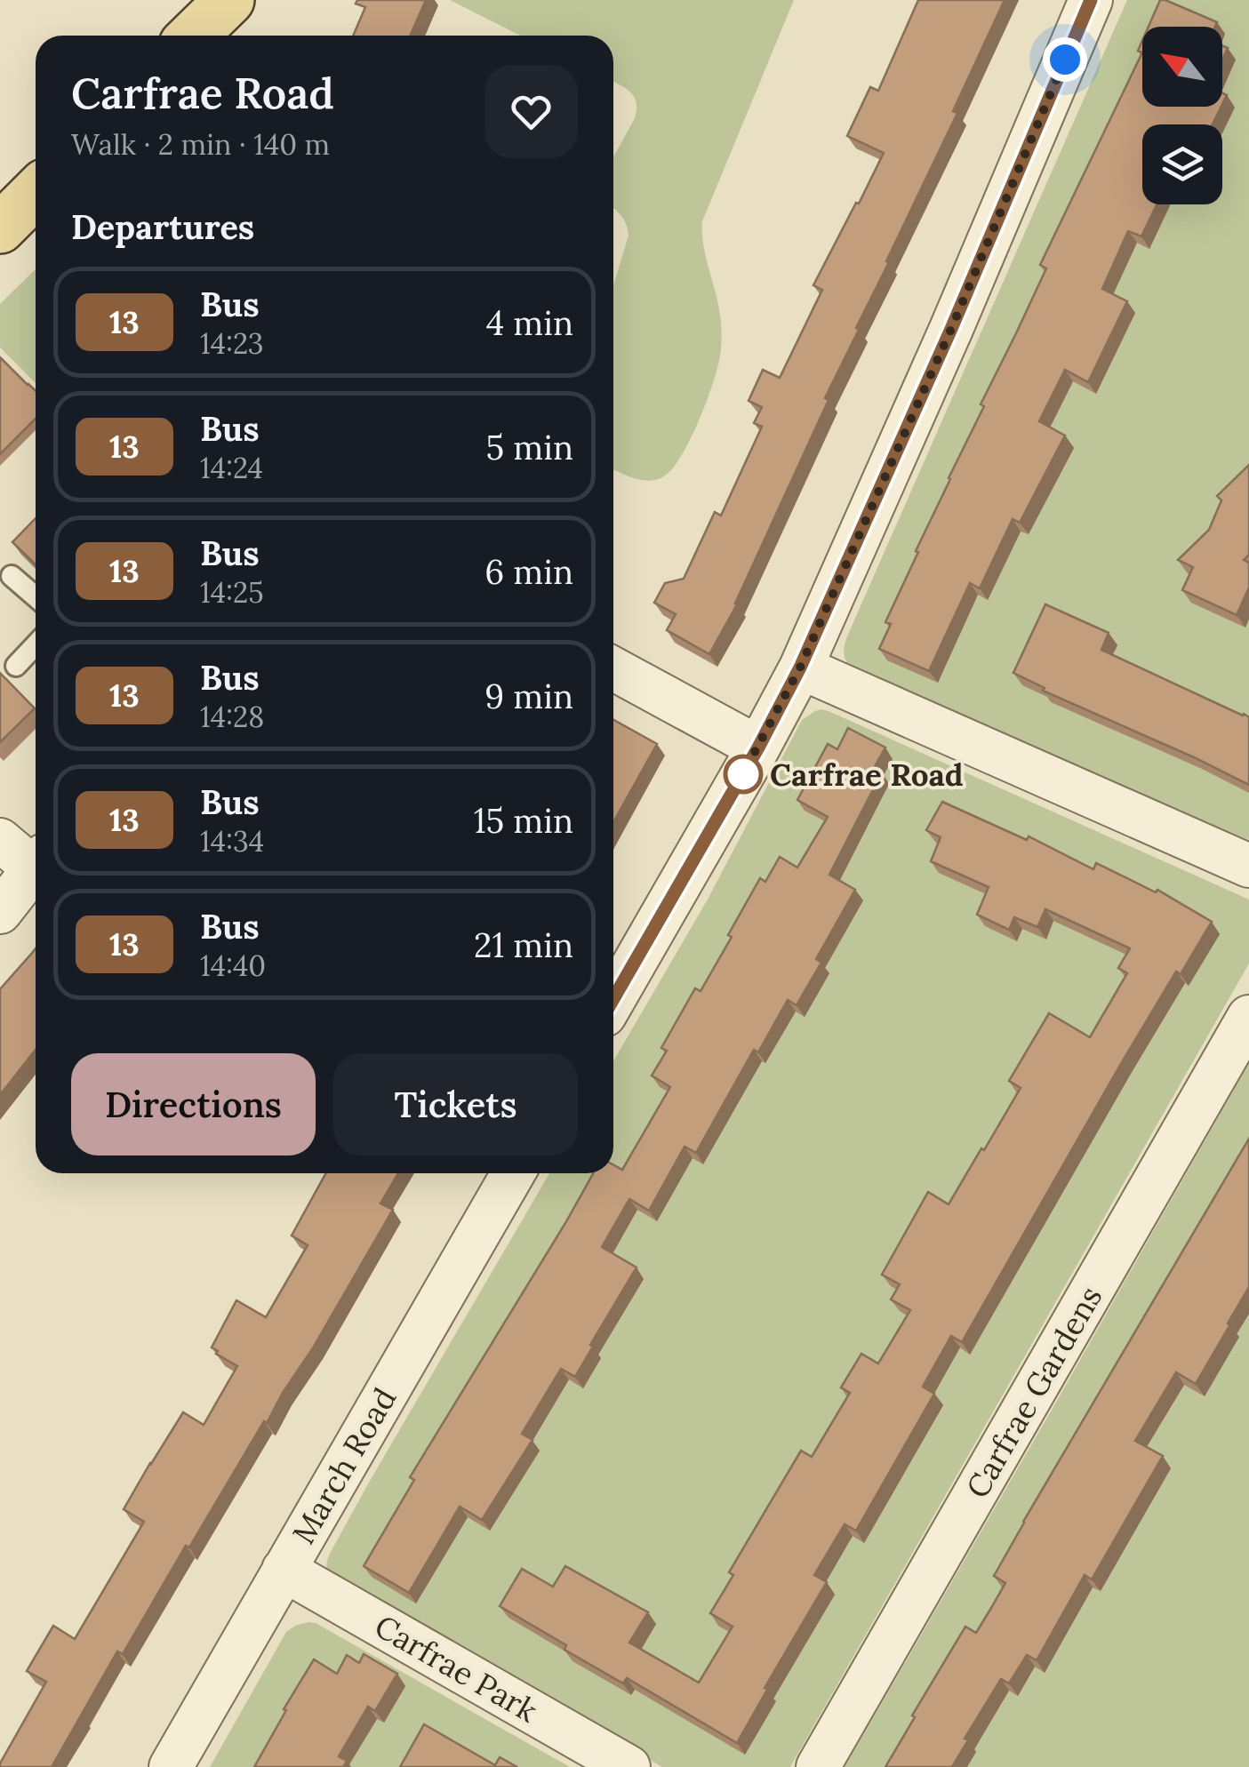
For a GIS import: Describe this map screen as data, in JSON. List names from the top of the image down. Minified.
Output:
{"streets":{"street":["Carfrae Gardens","March Road","Carfrae Park"]},"crossings":[["March Road","Carfrae Park"]],"places":["Carfrae Road"],"lines":["bus line 13"],"north":"top left","page":{"heading":[["Carfrae Road","Walk · 2 min · 140 m"],"Departures"],"list":[{"mark":"13","name":"Bus","note":"14:23","value":"4 min"},{"mark":"13","name":"Bus","note":"14:24","value":"5 min"},{"mark":"13","name":"Bus","note":"14:25","value":"6 min"},{"mark":"13","name":"Bus","note":"14:28","value":"9 min"},{"mark":"13","name":"Bus","note":"14:34","value":"15 min"},{"mark":"13","name":"Bus","note":"14:40","value":"21 min"}],"buttons":["Directions","Tickets"]}}
